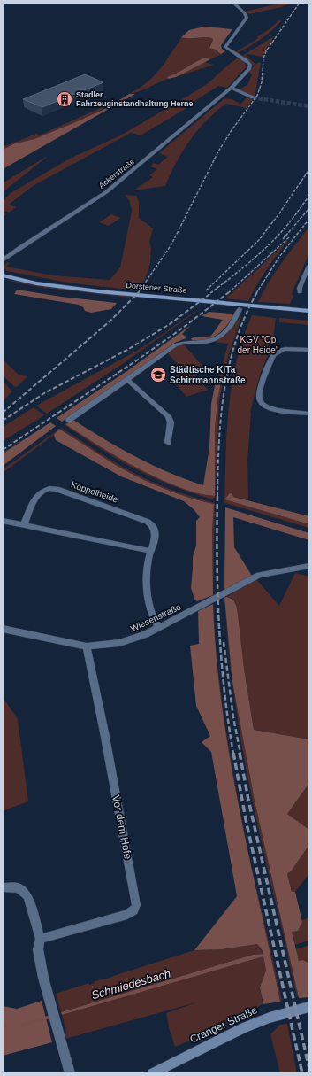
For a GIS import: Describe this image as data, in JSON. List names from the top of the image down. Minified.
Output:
{"streets":{"main road":["Dorstener Straße"],"street":["Ackerstraße","Koppelheide","Wiesenstraße","Vor dem Hofe","Cranger Straße"]},"crossings":[["Koppelheide","Wiesenstraße"],["Wiesenstraße","Vor dem Hofe"]],"water":["Schmiedesbach"],"parks":["KGV \"Op der Heide\""],"places":{"building":["Stadler Fahrzeuginstandhaltung Herne"],"school or university":["Städtische KiTa Schirrmannstraße"]}}
